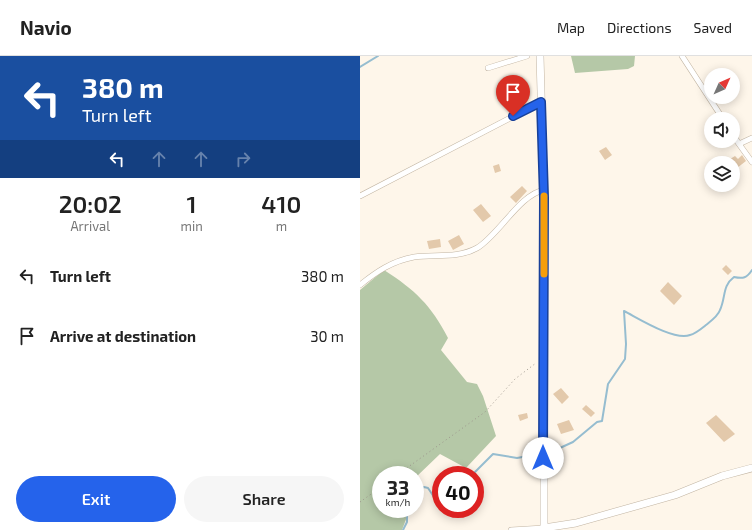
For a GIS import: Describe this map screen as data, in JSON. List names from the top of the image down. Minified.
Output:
{"north":"top right","page":{"header":"Navio","nav":["Map","Directions","Saved"],"turn":["380 m","Turn left"],"eta":["20:02","Arrival","1","min","410","m"],"list":[{"name":"Turn left","value":"380 m"},{"name":"Arrive at destination","value":"30 m"}],"speed":"33 km/h","limit":"40","buttons":["Exit","Share"]}}
